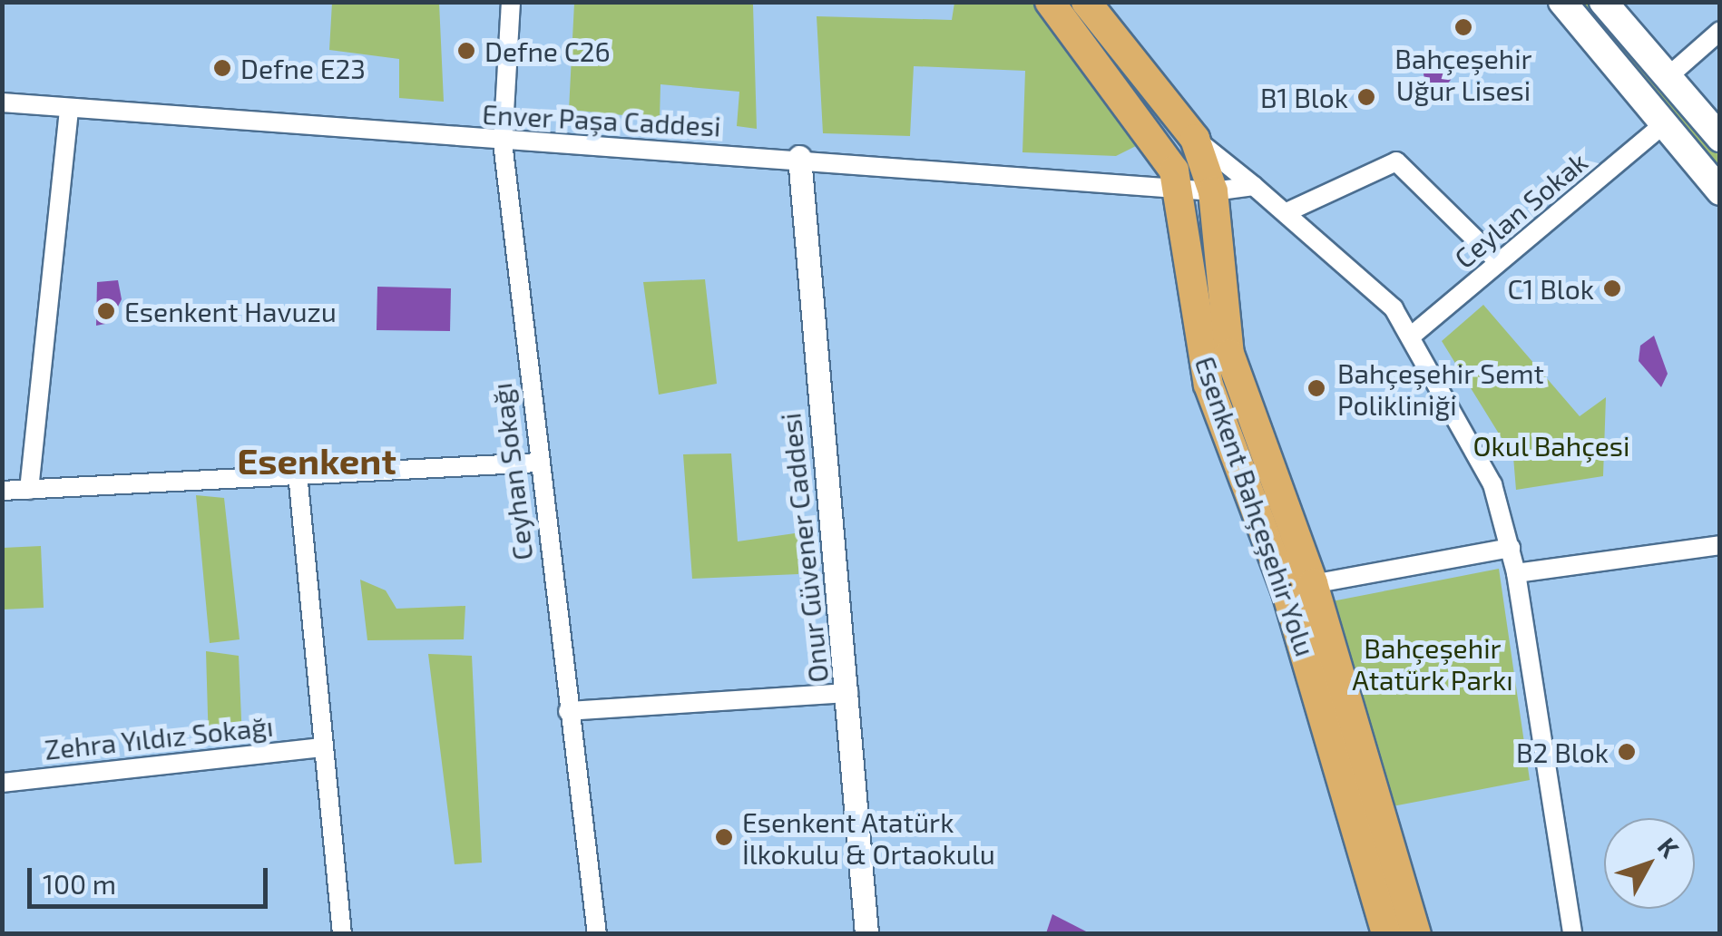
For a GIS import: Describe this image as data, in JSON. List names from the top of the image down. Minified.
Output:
{"streets":{"main road":["Esenkent Bahçeşehir Yolu"],"street":["Enver Paşa Caddesi","Ceylan Sokak","Ceyhan Sokağı","Onur Güvener Caddesi","Zehra Yıldız Sokağı"]},"crossings":[["Enver Paşa Caddesi","Ceyhan Sokağı"],["Enver Paşa Caddesi","Esenkent Bahçeşehir Yolu"],["Enver Paşa Caddesi","Onur Güvener Caddesi"]],"districts":["Esenkent"],"parks":["Okul Bahçesi","Bahçeşehir Atatürk Parkı"],"places":["Bahçeşehir Uğur Lisesi","Defne C26","Defne E23","B1 Blok","C1 Blok","Esenkent Havuzu","Bahçeşehir Semt Polikliniği","B2 Blok","Esenkent Atatürk İlkokulu & Ortaokulu"],"scale_bar":"100 m","north":"top right"}
